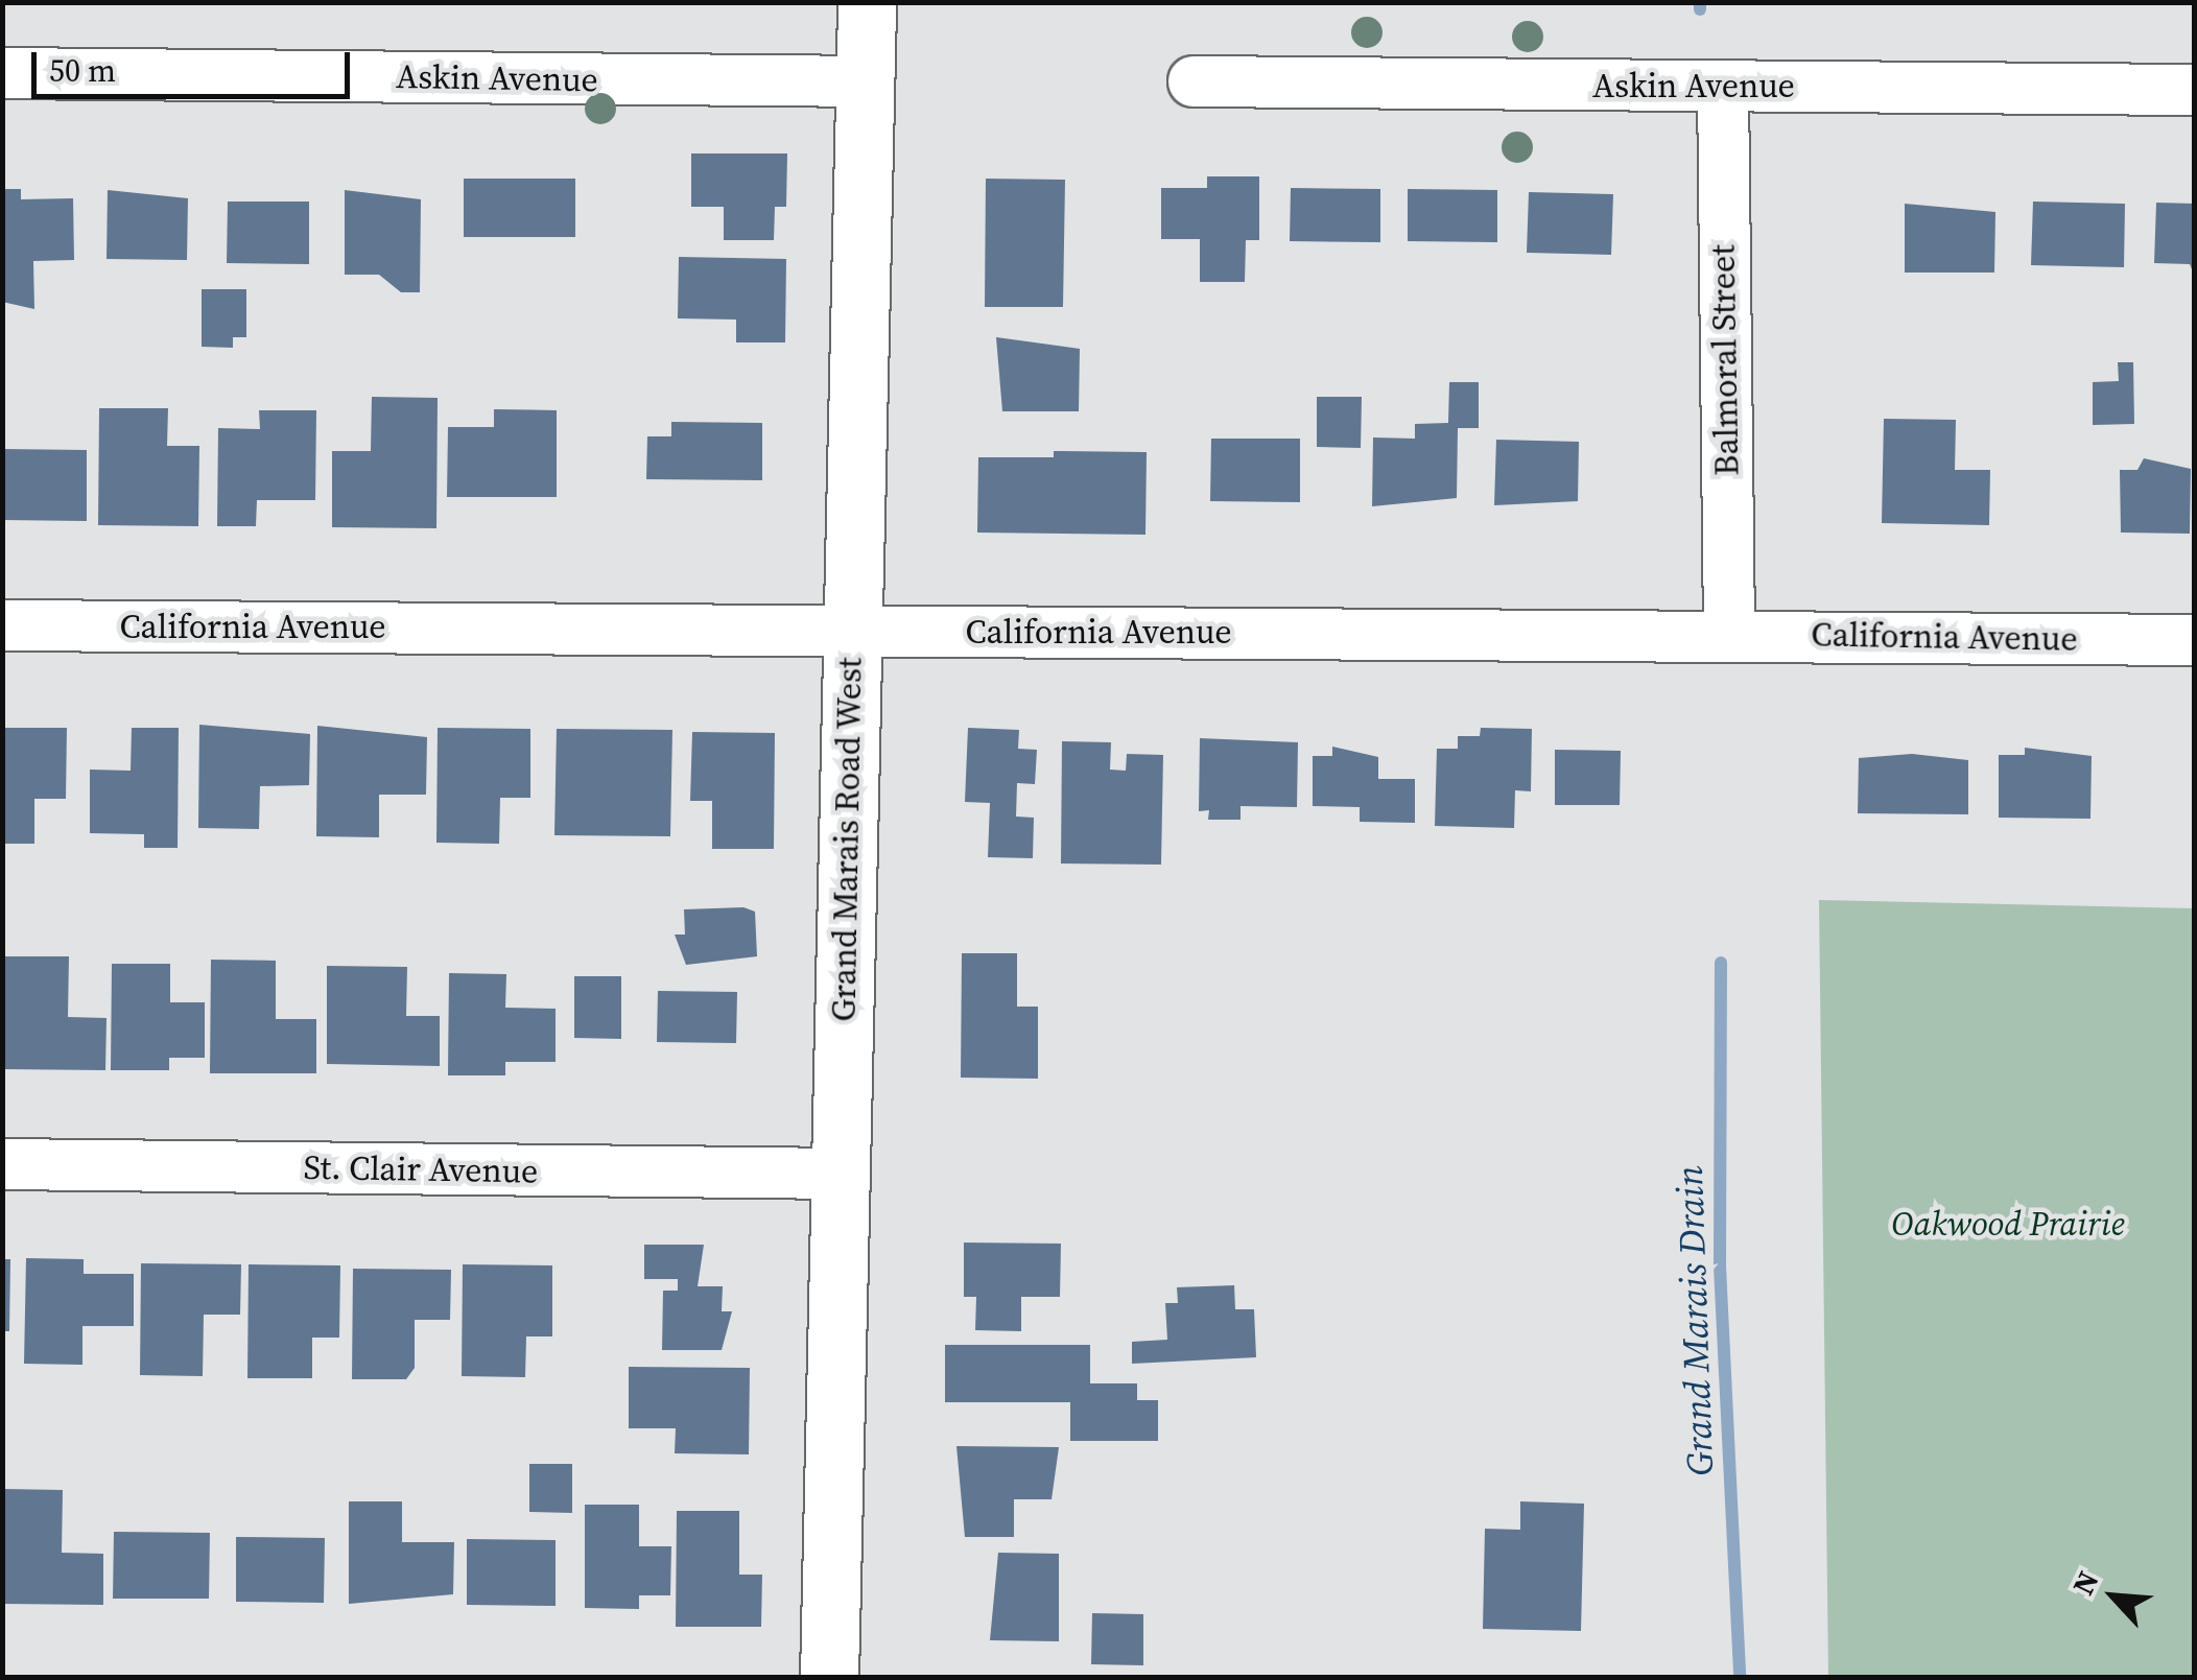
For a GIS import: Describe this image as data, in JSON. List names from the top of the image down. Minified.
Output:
{"streets":{"street":["Askin Avenue","Balmoral Street","California Avenue","Grand Marais Road West","St. Clair Avenue"]},"crossings":[["Askin Avenue","Balmoral Street"],["Askin Avenue","Grand Marais Road West"],["Balmoral Street","California Avenue"],["California Avenue","Grand Marais Road West"],["Grand Marais Road West","St. Clair Avenue"]],"water":["Grand Marais Drain"],"parks":["Oakwood Prairie"],"scale_bar":"50 m","north":"top left"}
